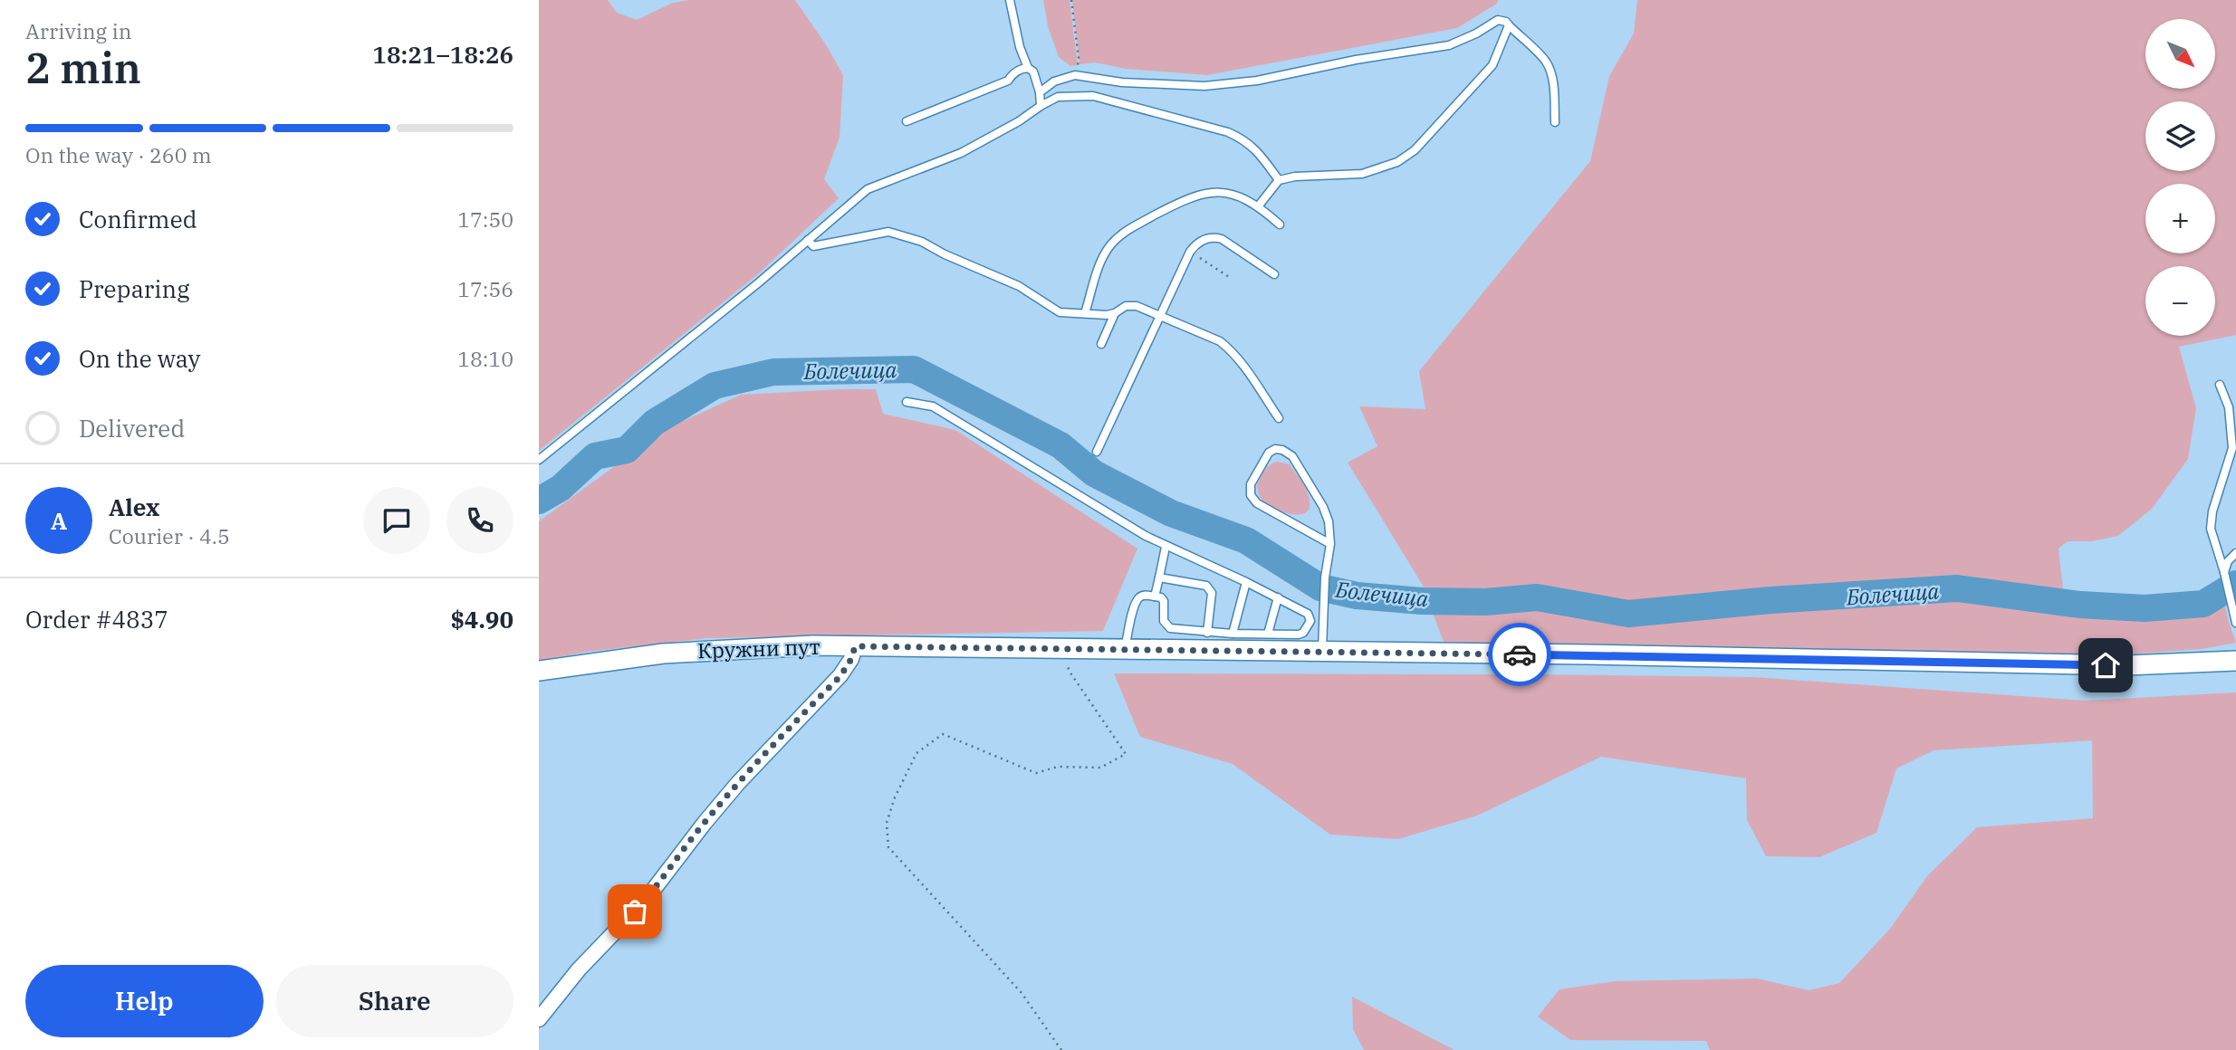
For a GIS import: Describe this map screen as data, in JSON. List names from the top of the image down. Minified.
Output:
{"streets":{"main road":["Кружни пут"]},"water":["Болечица"],"north":"bottom right","page":{"heading":["2 min","Arriving in","18:21–18:26"],"panel":["Alex","Courier · 4.5","Order #4837","$4.90"],"map_buttons":["+","−"],"bar":"On the way · 260 m","list":[["Confirmed","17:50"],["Preparing","17:56"],["On the way","18:10"],"Delivered"],"round":"A","buttons":["Help","Share"]}}
